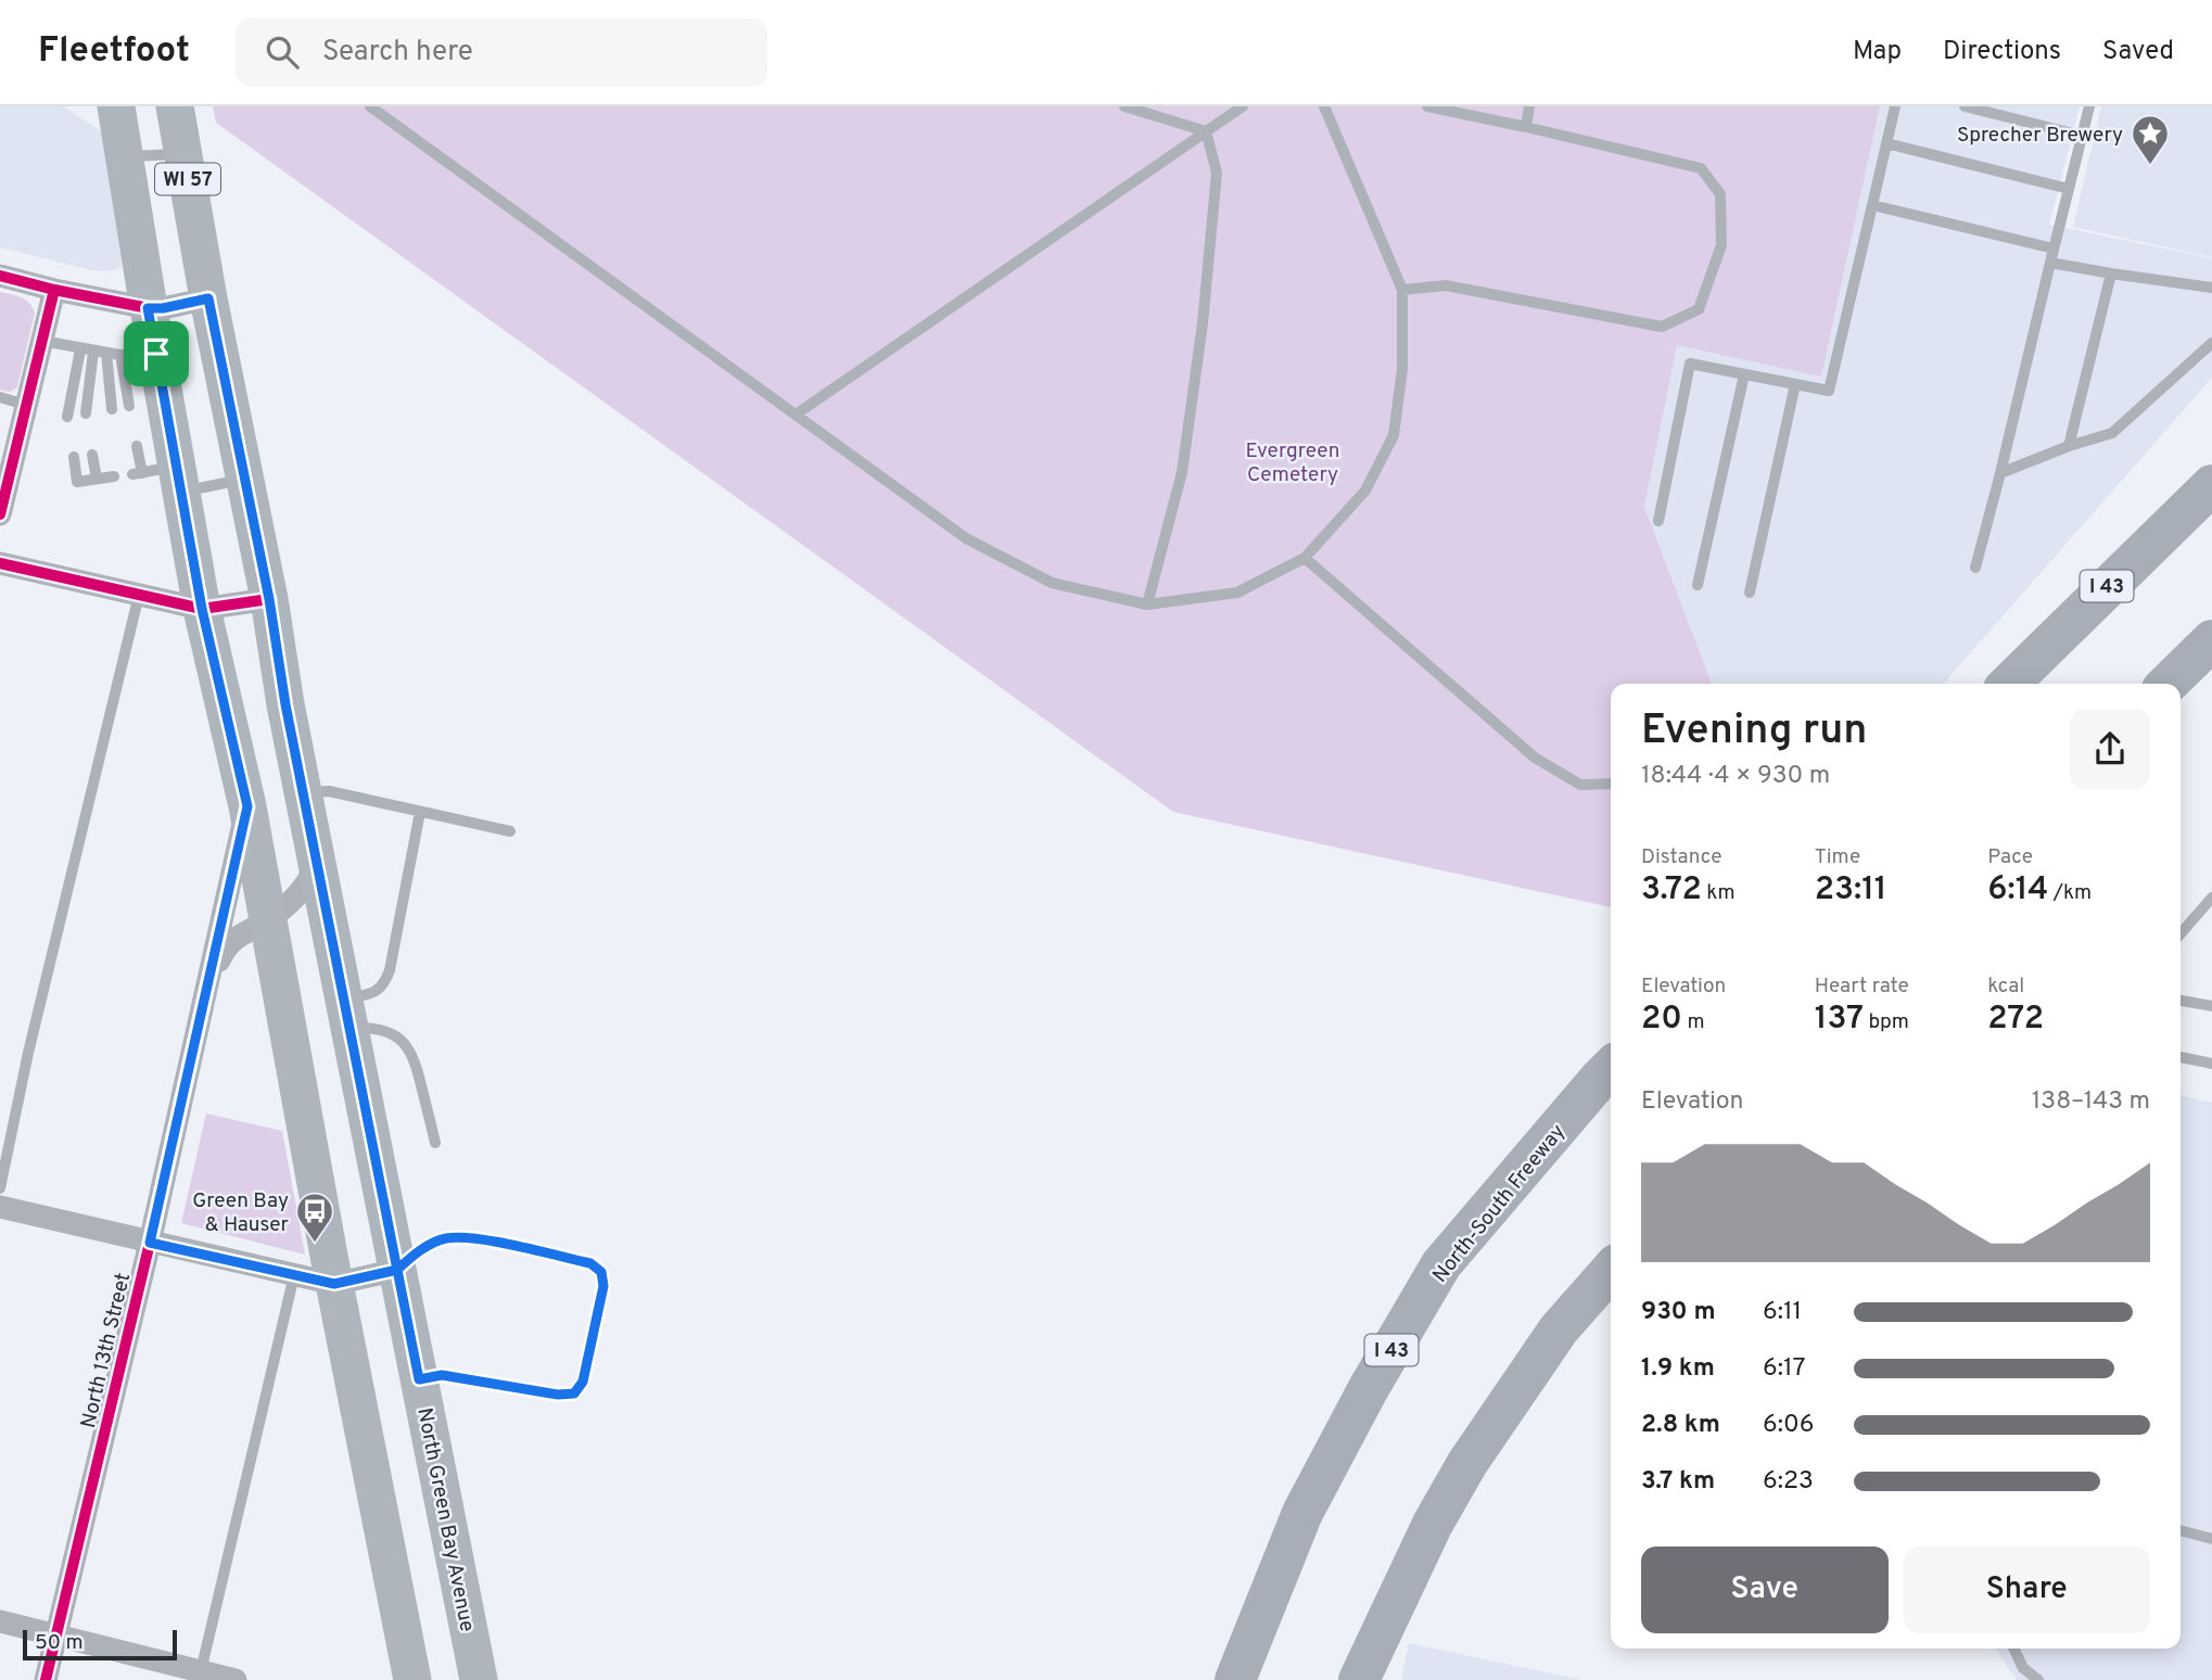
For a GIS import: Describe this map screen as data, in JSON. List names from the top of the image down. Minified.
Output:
{"streets":{"highway":["I 43","North-South Freeway"],"main road":["WI 57","North Green Bay Avenue"],"street":["North 13th Street"]},"crossings":[["WI 57","North 13th Street"]],"parks":["Evergreen Cemetery"],"places":{"place":["Sprecher Brewery"],"bus stop":["Green Bay & Hauser"]},"scale_bar":"50 m","page":{"header":"Fleetfoot","search":"Search here","nav":["Map","Directions","Saved"],"heading":["Evening run","18:44 · 4 × 930 m"],"stats":[["Distance","3.72 km"],["Time","23:11"],["Pace","6:14 /km"],["Elevation","20 m"],["Heart rate","137 bpm"],["kcal","272"]],"chart":["Elevation","138–143 m"],"list":[{"name":"930 m","note":"6:11"},{"name":"1.9 km","note":"6:17"},{"name":"2.8 km","note":"6:06"},{"name":"3.7 km","note":"6:23"}],"buttons":["Save","Share"],"scale":"50 m"}}
